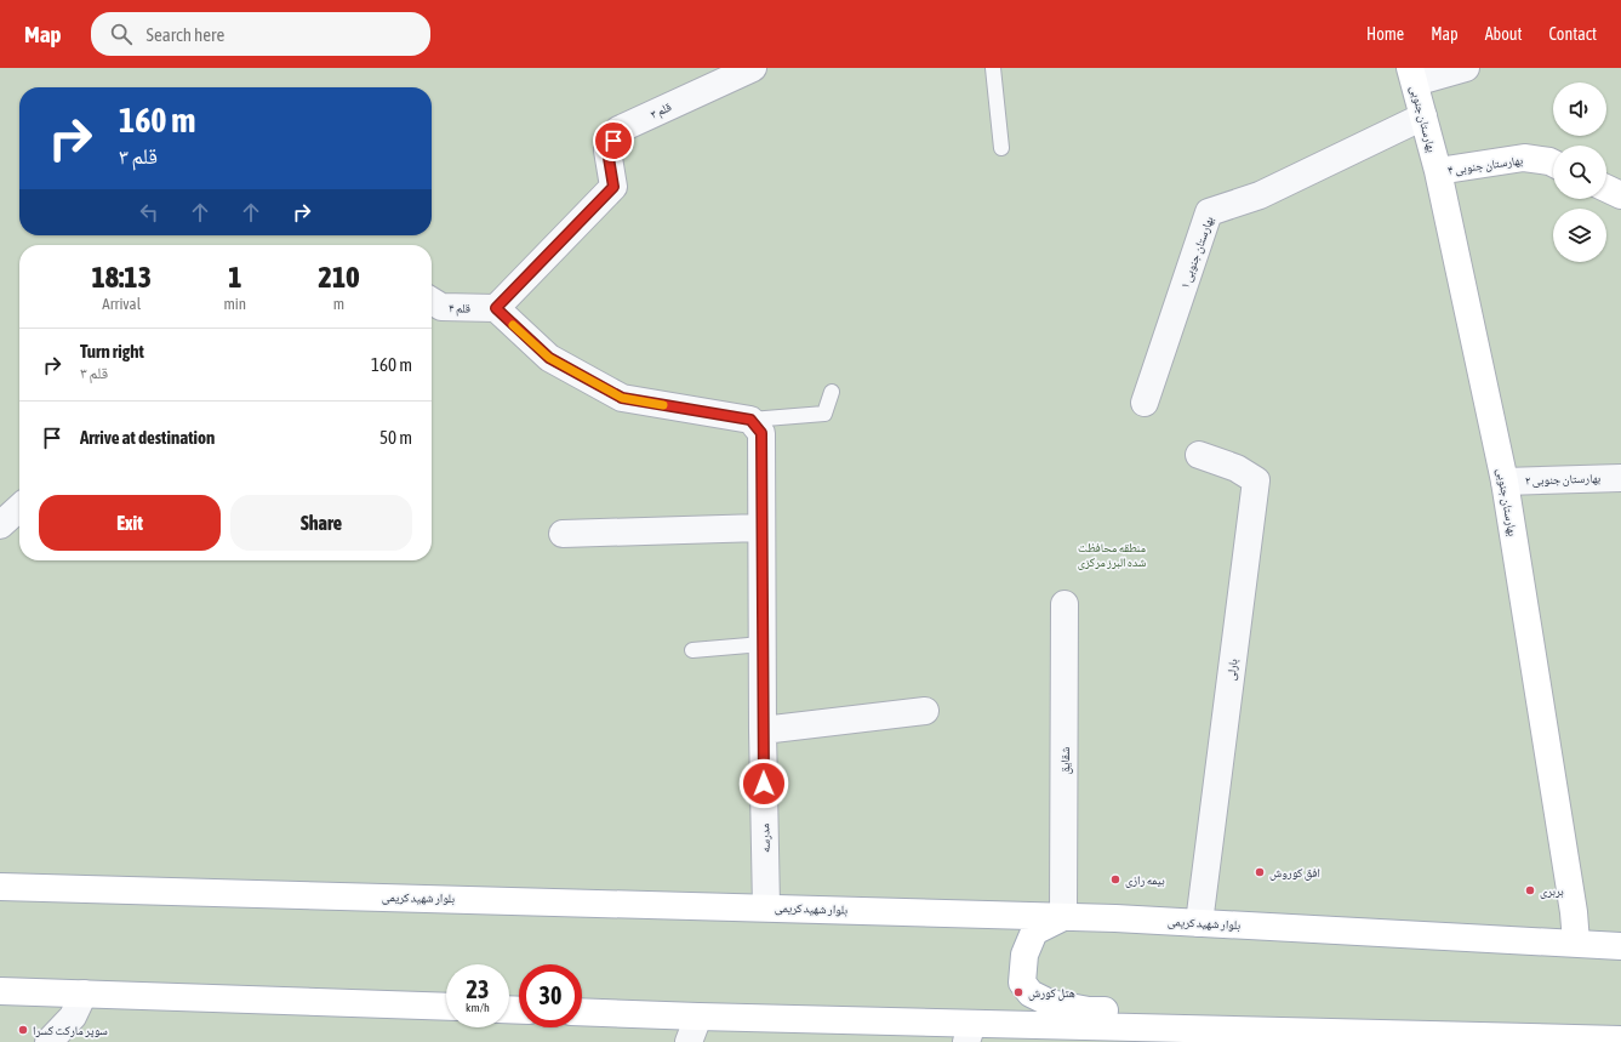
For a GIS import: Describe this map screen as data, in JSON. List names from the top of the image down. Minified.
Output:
{"streets":{"main road":["بهارستان جنوبی","بهارستان جنوبی ۴","بلوار شهید کریمی"],"street":["قلم ۳","بهارستان جنوبی ۱","قلم ۴","بهارستان جنوبی ۲","بارلی","شقایق","مدرسه"]},"crossings":[["قلم ۳","قلم ۴"],["بهارستان جنوبی","بهارستان جنوبی ۴"],["بهارستان جنوبی","بهارستان جنوبی ۱"],["بهارستان جنوبی","بهارستان جنوبی ۲"],["بهارستان جنوبی","بلوار شهید کریمی"],["بارلی","بلوار شهید کریمی"],["شقایق","بلوار شهید کریمی"],["مدرسه","بلوار شهید کریمی"]],"parks":["منطقه محافظت شده البرز مرکزی"],"places":["افق کوروش","بیمه رازی","بربری","هتل کورش","سوپر مارکت کسرا"],"page":{"header":"Map","search":"Search here","nav":["Home","Map","About","Contact"],"turn":["160 m","قلم ۳"],"eta":["18:13","Arrival","1","min","210","m"],"list":[{"name":"Turn right","note":"قلم ۳","value":"160 m"},{"name":"Arrive at destination","value":"50 m"}],"buttons":["Exit","Share"],"speed":"23 km/h","limit":"30"}}
